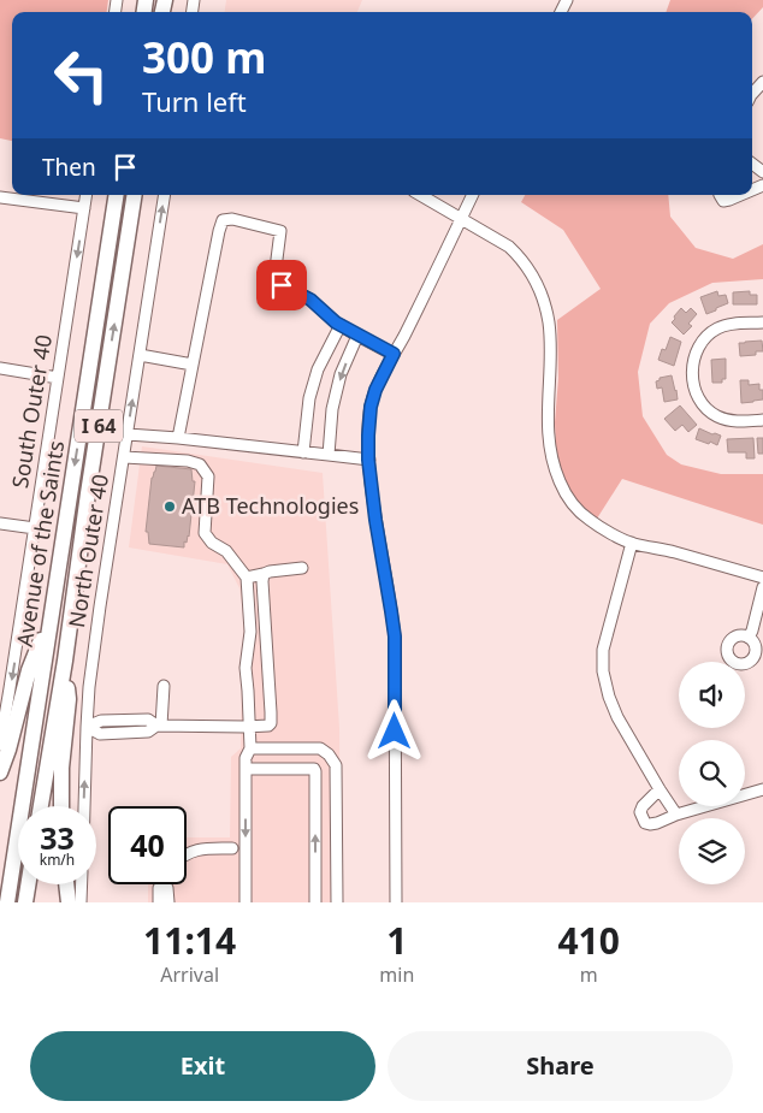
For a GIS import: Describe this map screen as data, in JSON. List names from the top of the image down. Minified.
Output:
{"streets":{"highway":["I 64","Avenue of the Saints"],"street":["South Outer 40","North Outer 40"]},"one_way":["South Outer 40","North Outer 40"],"places":["ATB Technologies"],"page":{"turn":["300 m","Turn left"],"then":"Then","speed":"33 km/h","limit":"40","eta":["11:14","Arrival","1","min","410","m"],"buttons":["Exit","Share"]}}
